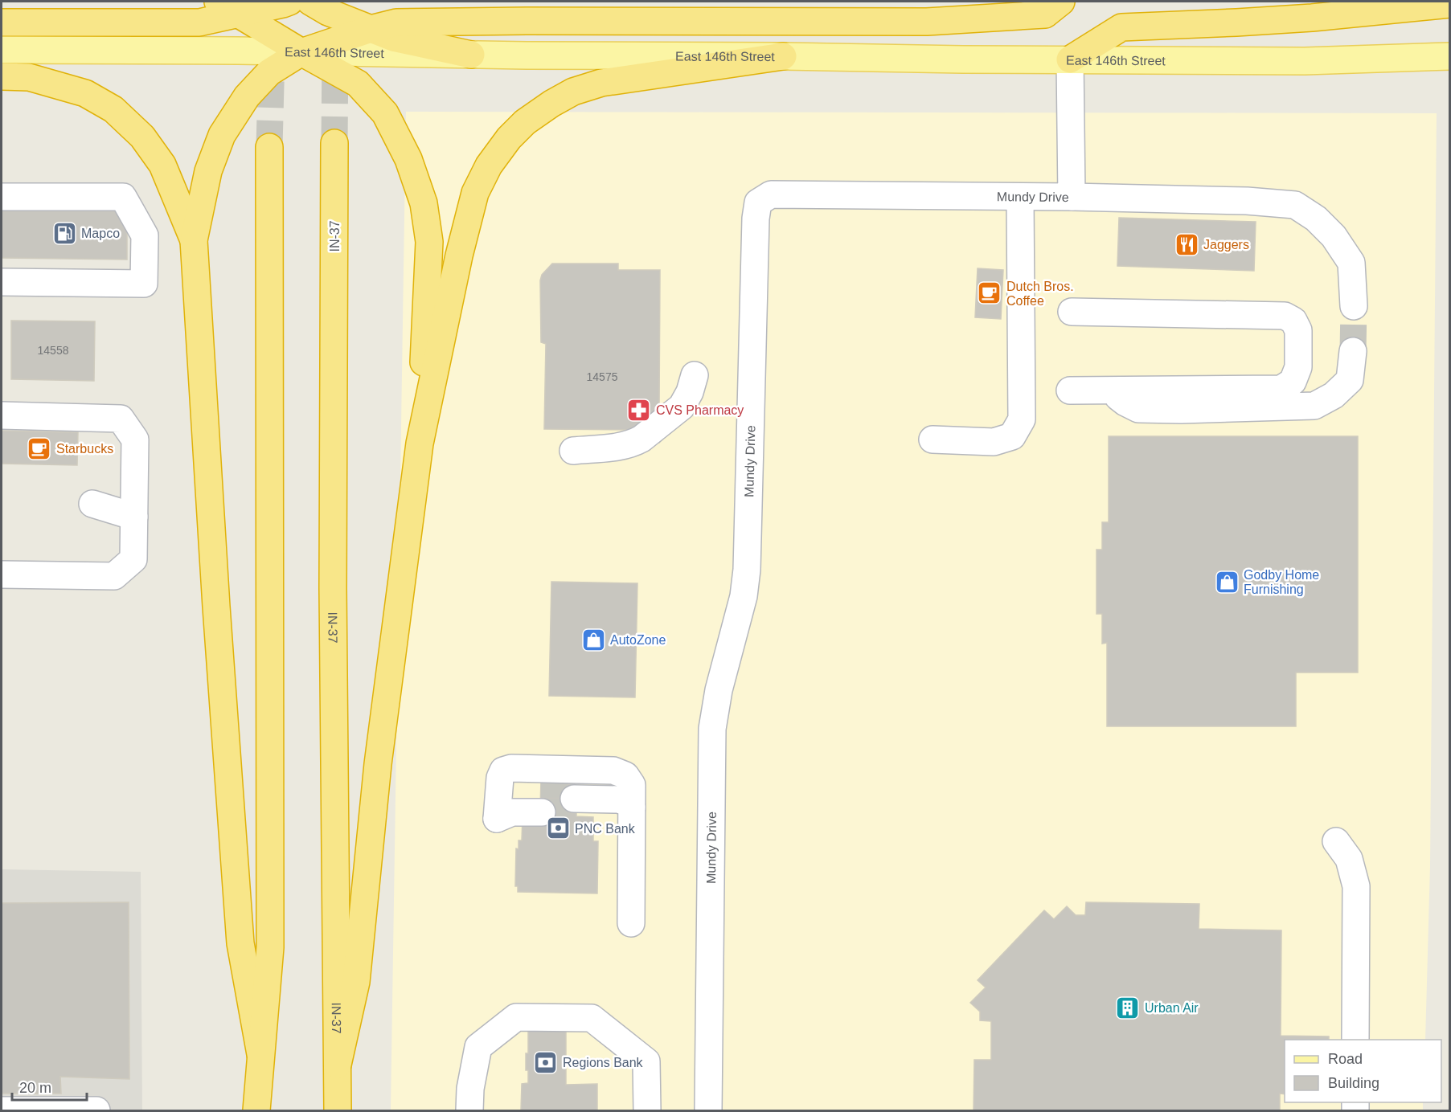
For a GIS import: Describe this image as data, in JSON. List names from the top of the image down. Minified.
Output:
{"streets":{"highway":["IN-37"],"main road":["East 146th Street"],"street":["Mundy Drive"]},"crossings":[["East 146th Street","Mundy Drive"]],"places":{"fuel station":["Mapco"],"restaurant":["Jaggers"],"cafe":["Dutch Bros. Coffee","Starbucks"],"pharmacy":["CVS Pharmacy"],"shop":["Godby Home Furnishing","AutoZone"],"bank":["PNC Bank","Regions Bank"],"building":["Urban Air"]},"house_numbers":["14558","14575"],"legend":["Road","Building"],"scale_bar":"20 m"}
